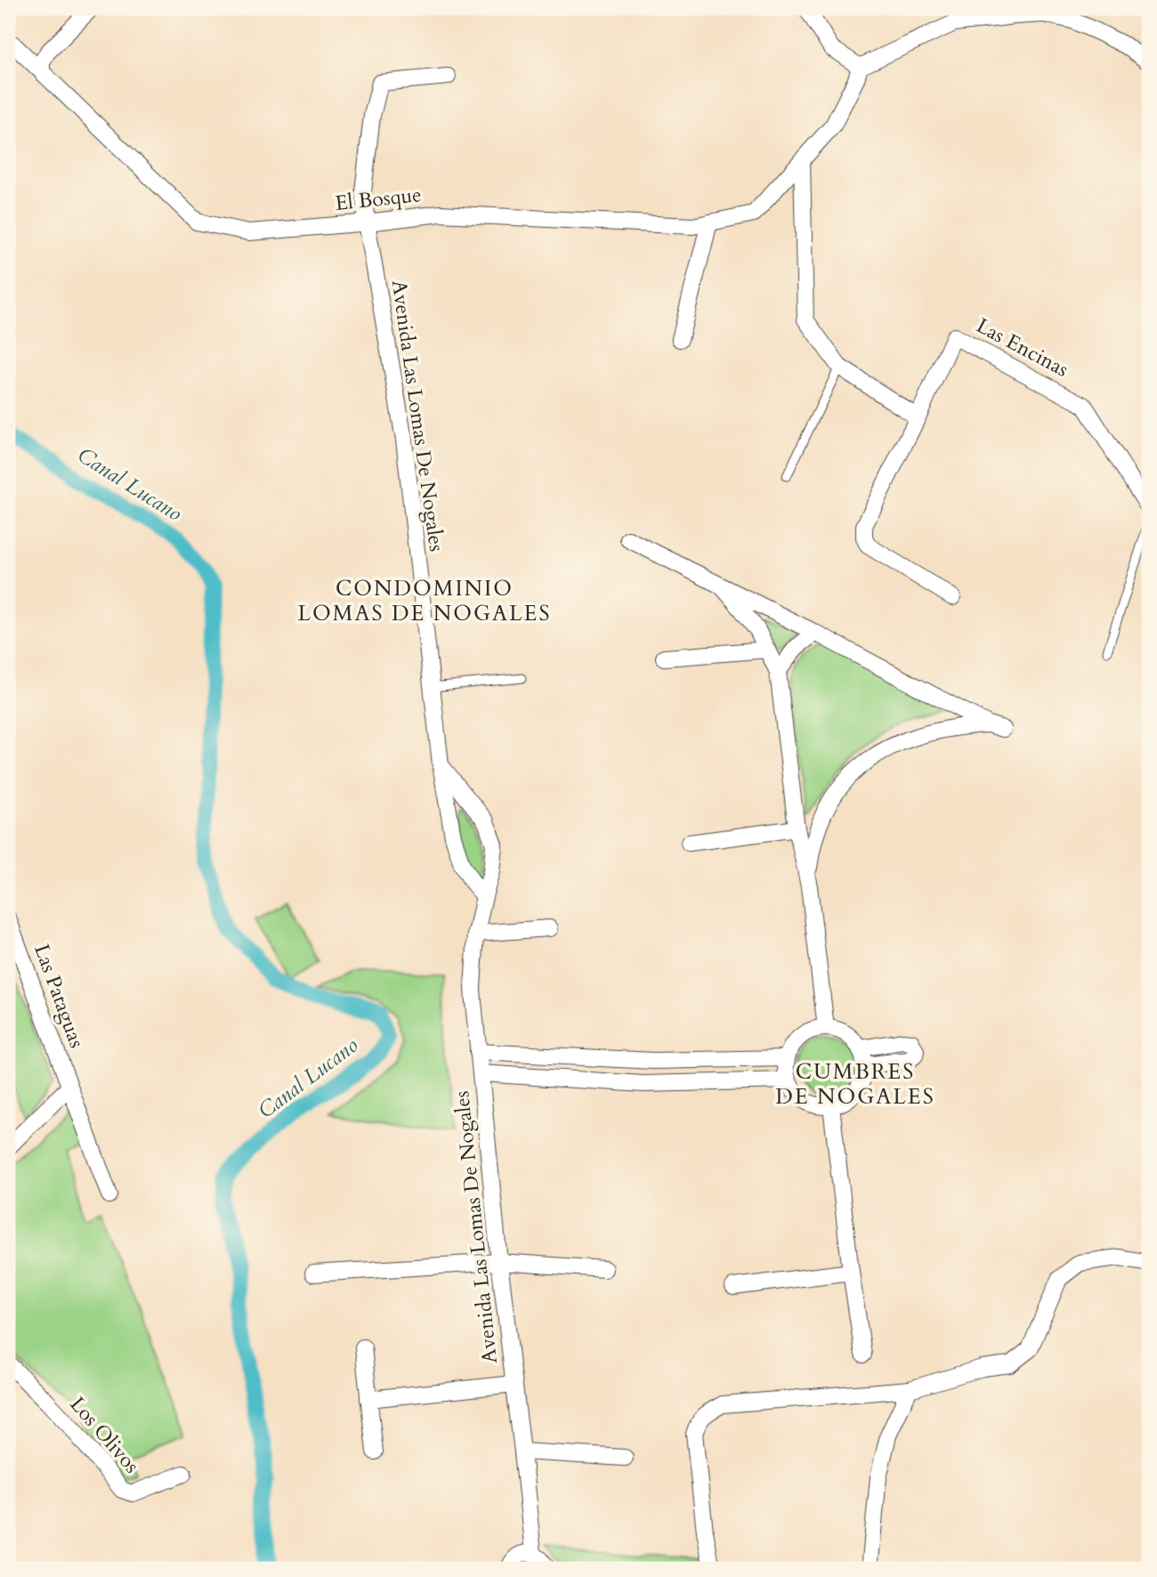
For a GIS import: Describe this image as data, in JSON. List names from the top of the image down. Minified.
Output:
{"streets":{"street":["El Bosque","Las Encinas","Avenida Las Lomas De Nogales","Las Pataguas","Los Olivos"]},"crossings":[["El Bosque","Avenida Las Lomas De Nogales"]],"districts":["CONDOMINIO LOMAS DE NOGALES","CUMBRES DE NOGALES"],"water":["Canal Lucano"]}
